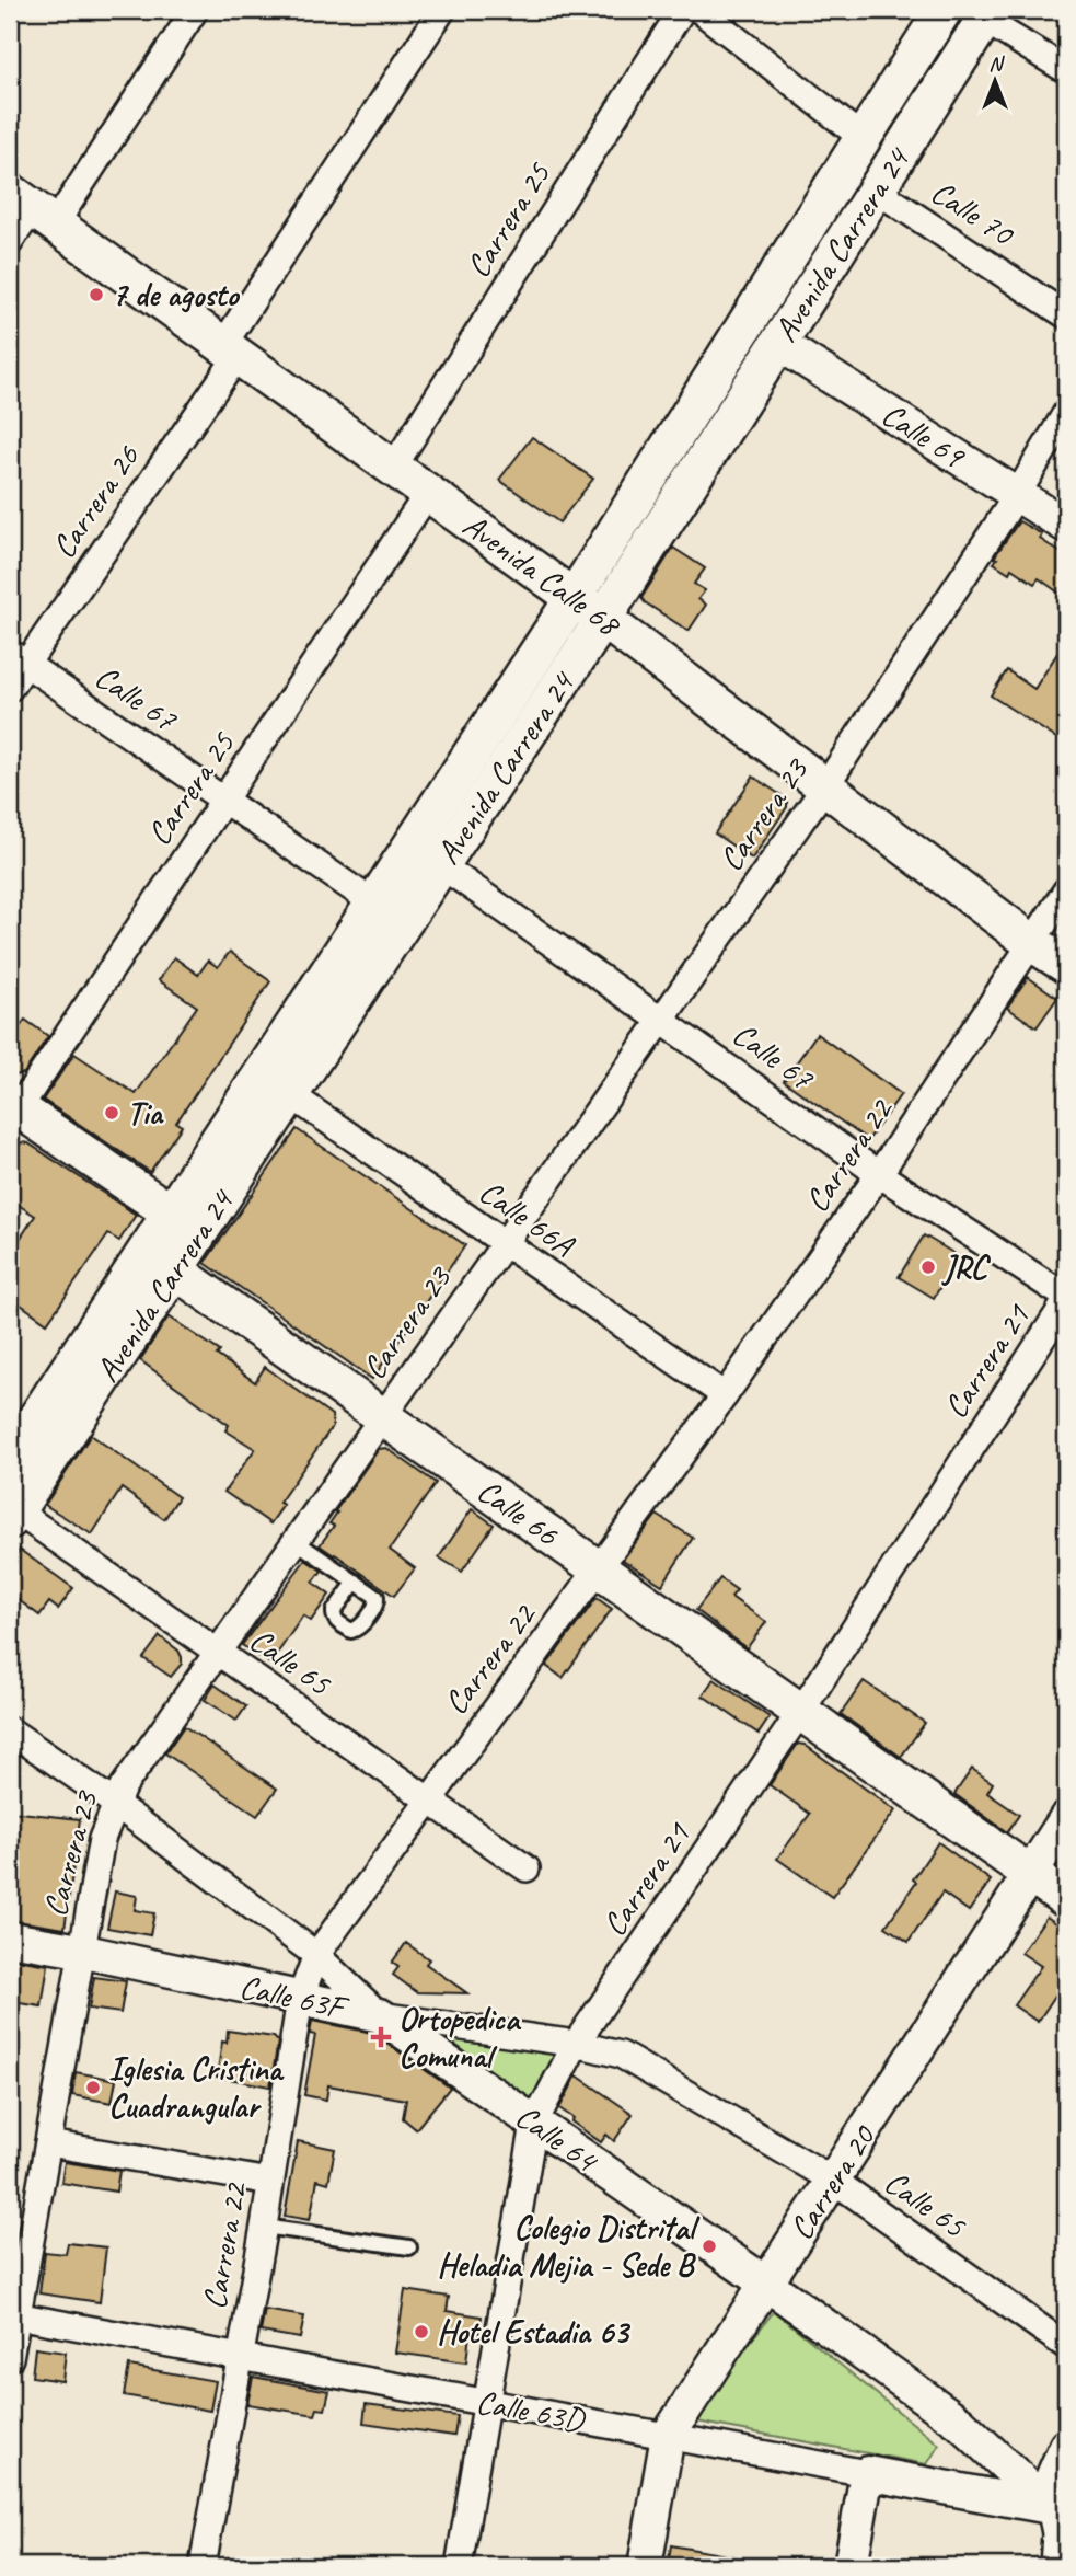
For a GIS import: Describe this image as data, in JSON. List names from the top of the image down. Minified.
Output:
{"streets":{"main road":["Avenida Carrera 24","Avenida Calle 68","Calle 66"],"street":["Calle 70","Carrera 25","Calle 69","Carrera 26","Calle 67","Carrera 23","Carrera 22","Calle 66A","Carrera 21","Calle 65","Calle 63F","Calle 64","Carrera 20","Calle 63D"]},"crossings":[["Calle 70","Avenida Carrera 24"],["Carrera 25","Avenida Calle 68"],["Carrera 25","Calle 67"],["Avenida Carrera 24","Calle 69"],["Avenida Carrera 24","Avenida Calle 68"],["Avenida Carrera 24","Calle 67"],["Avenida Carrera 24","Calle 66A"],["Avenida Carrera 24","Calle 66"],["Avenida Carrera 24","Calle 65"],["Calle 69","Carrera 23"],["Carrera 26","Avenida Calle 68"],["Carrera 26","Calle 67"],["Avenida Calle 68","Carrera 23"],["Avenida Calle 68","Carrera 22"],["Calle 67","Carrera 23"],["Calle 67","Carrera 22"],["Calle 67","Carrera 21"],["Carrera 23","Calle 66A"],["Carrera 23","Calle 66"],["Carrera 23","Calle 65"],["Carrera 23","Calle 63F"],["Carrera 23","Calle 64"],["Carrera 23","Calle 63D"],["Carrera 22","Calle 66A"],["Carrera 22","Calle 66"],["Carrera 22","Calle 65"],["Carrera 22","Calle 63F"],["Carrera 22","Calle 64"],["Carrera 22","Calle 63D"],["Carrera 21","Calle 66"],["Carrera 21","Calle 65"],["Carrera 21","Calle 63F"],["Carrera 21","Calle 64"],["Carrera 21","Calle 63D"],["Calle 66","Carrera 20"],["Calle 65","Calle 63F"],["Calle 65","Carrera 20"],["Calle 63F","Calle 64"],["Calle 64","Carrera 20"],["Calle 64","Calle 63D"],["Carrera 20","Calle 63D"]],"places":{"other":["7 de agosto","Tia","JRC","Iglesia Cristina Cuadrangular","Colegio Distrital Heladia Mejia - Sede B","Hotel Estadia 63"],"health":["Ortopedica Comunal"]},"north":"top"}
